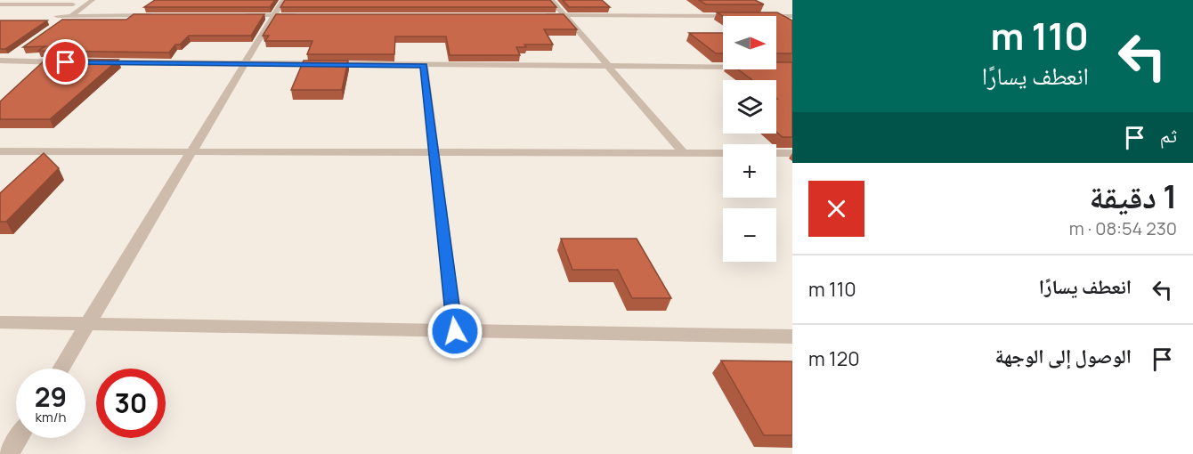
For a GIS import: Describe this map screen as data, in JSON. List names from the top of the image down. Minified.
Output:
{"north":"right","page":{"turn":["110 m","انعطف يسارًا"],"map_buttons":["+","−"],"then":"ثم","heading":["1 دقيقة","230 m · 08:54"],"list":[{"name":"انعطف يسارًا","value":"110 m"},{"name":"الوصول إلى الوجهة","value":"120 m"}],"speed":"29 km/h","limit":"30"}}
